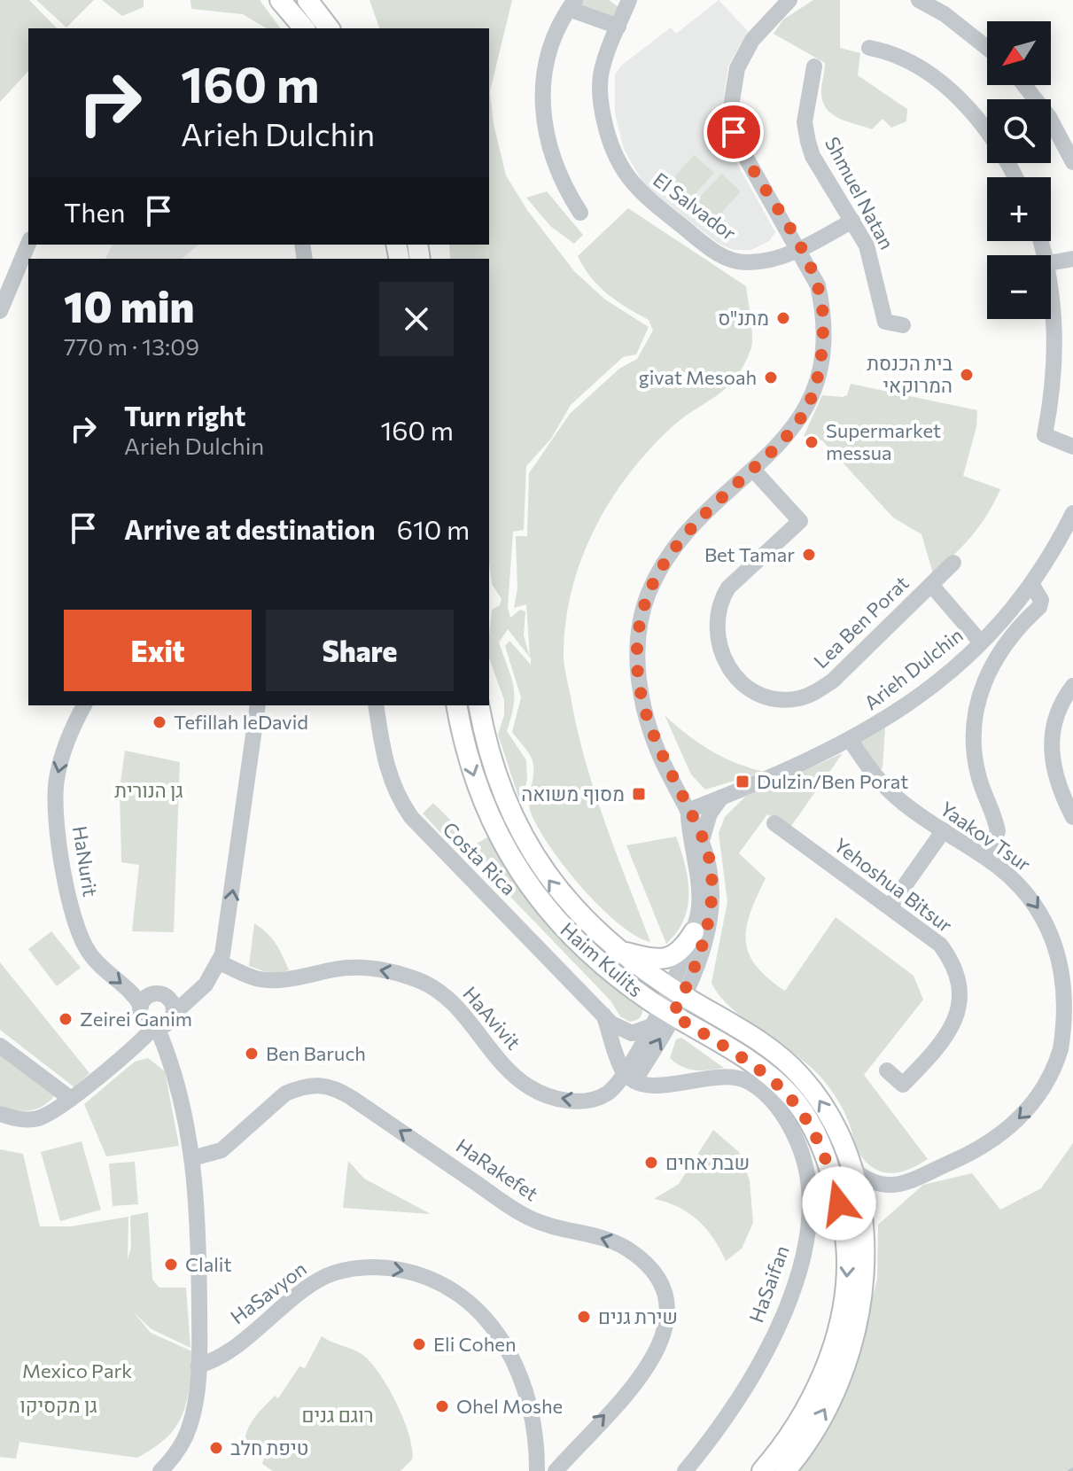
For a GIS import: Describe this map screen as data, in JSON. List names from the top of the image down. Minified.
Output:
{"streets":{"main road":["Haim Kulits"],"street":["Shmuel Natan","El Salvador","Lea Ben Porat","Arieh Dulchin","Yaakov Tsur","Costa Rica","HaNurit","Yehoshua Bitsur","HaAvivit","HaRakefet","HaSaifan","HaSavyon"]},"crossings":[["Shmuel Natan","El Salvador"],["Arieh Dulchin","Yaakov Tsur"],["Yaakov Tsur","Haim Kulits"],["Costa Rica","HaAvivit"],["Costa Rica","HaSaifan"],["HaAvivit","HaSaifan"]],"one_way":["HaNurit","HaAvivit"],"parks":["גן הנורית","Mexico Park","גן מקסיקו","רוגם גנים"],"places":{"other":["מתנ\"ס","בית הכנסת המרוקאי","givat Mesoah","Supermarket messua","Bet Tamar","Tefillah leDavid","Zeirei Ganim","Ben Baruch","שבת אחים","Clalit","שירת גנים","Eli Cohen","Ohel Moshe","טיפת חלב"],"transit":["Dulzin/Ben Porat","מסוף משואה"]},"north":"bottom left","page":{"map_buttons":["+","−"],"turn":["160 m","Arieh Dulchin"],"then":"Then","heading":["10 min","770 m · 13:09"],"list":[{"name":"Turn right","note":"Arieh Dulchin","value":"160 m"},{"name":"Arrive at destination","value":"610 m"}],"buttons":["Exit","Share"]}}
